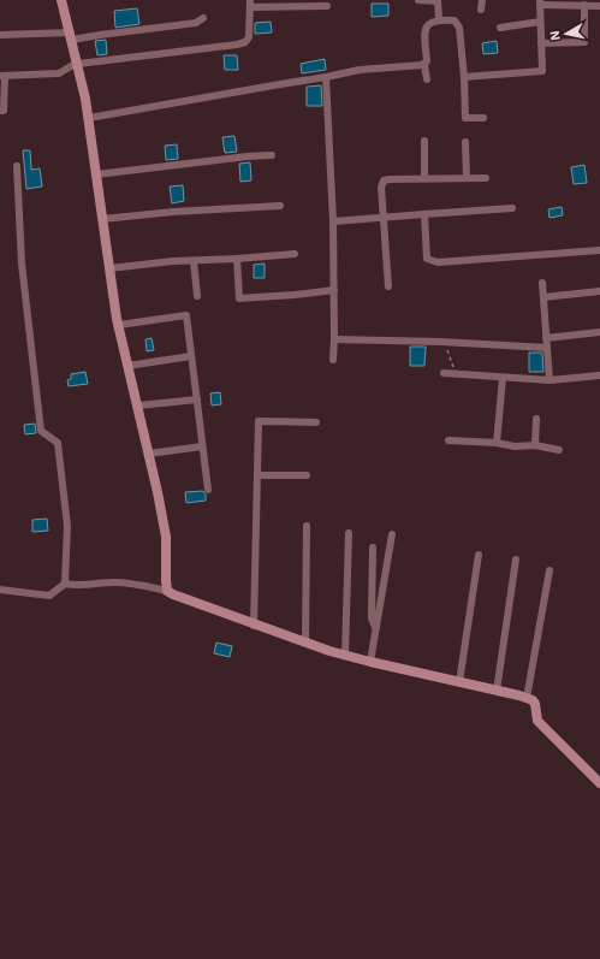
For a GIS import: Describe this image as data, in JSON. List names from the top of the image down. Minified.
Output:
{"north":"left"}
